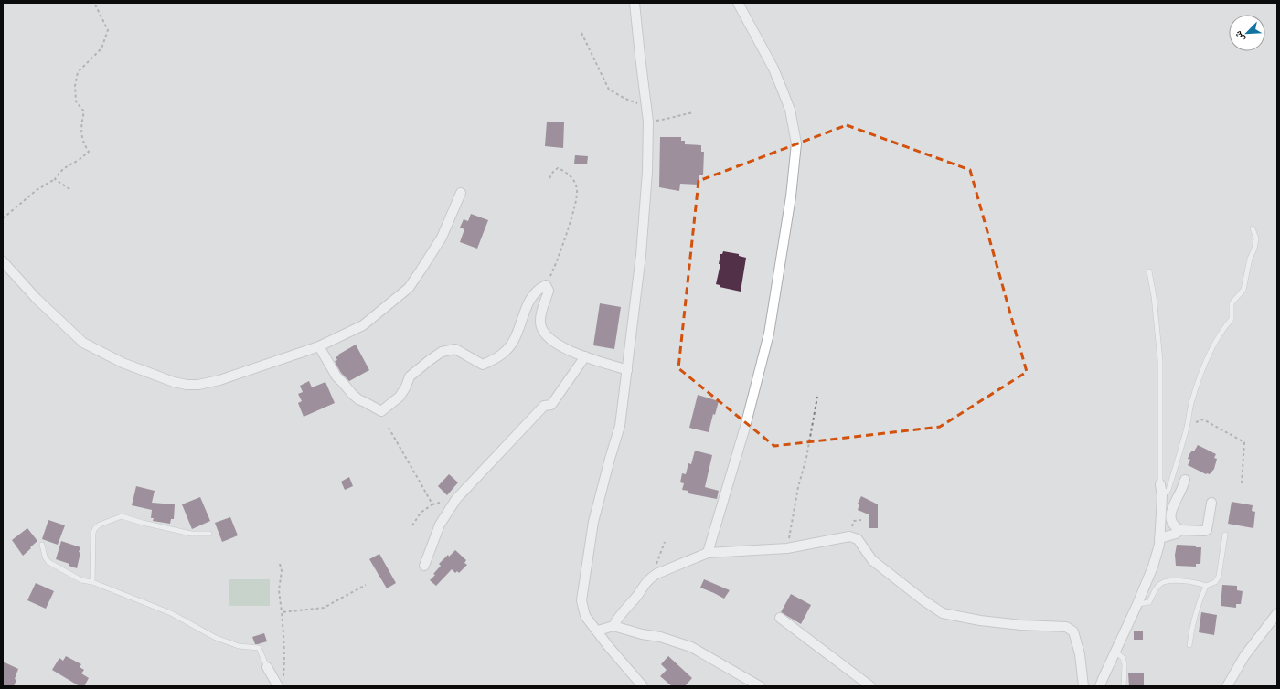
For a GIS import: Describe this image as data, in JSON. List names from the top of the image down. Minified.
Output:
{"north":"bottom left"}
